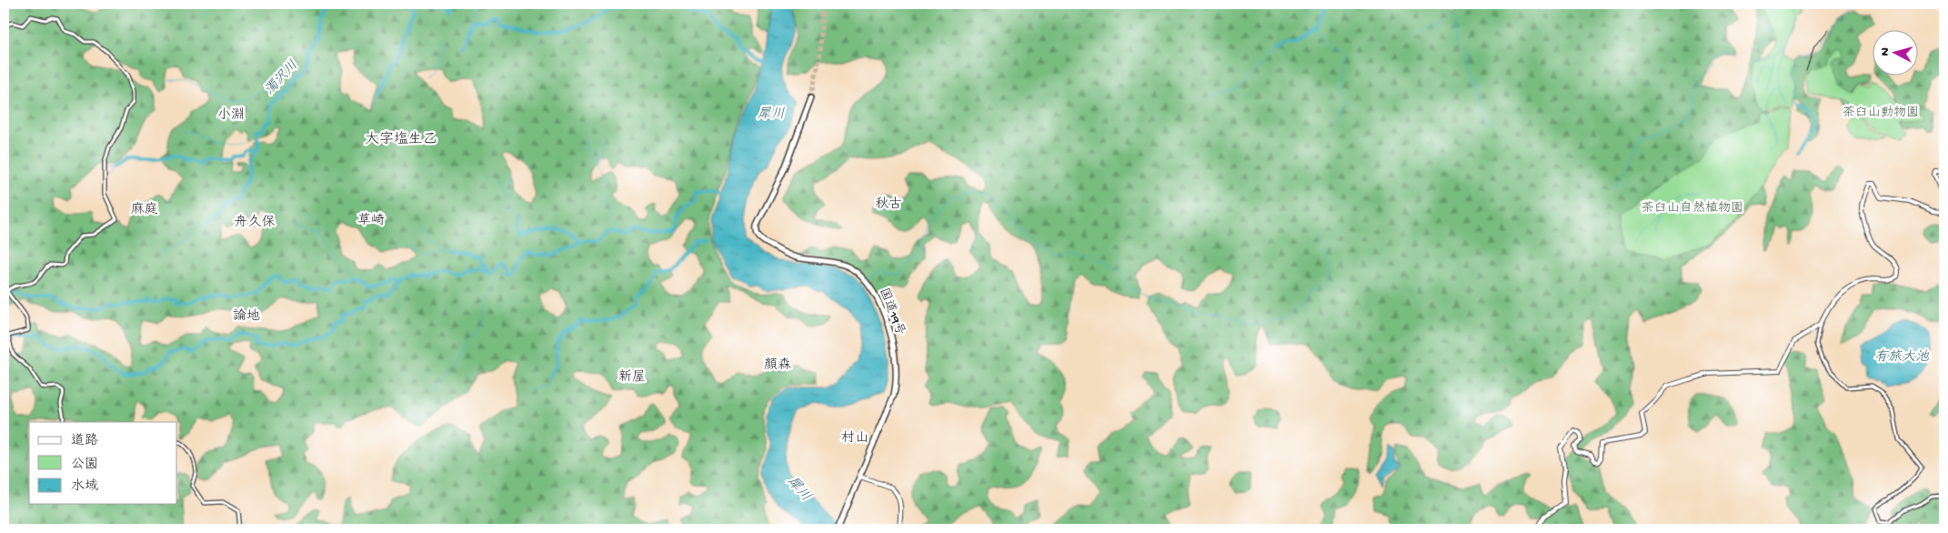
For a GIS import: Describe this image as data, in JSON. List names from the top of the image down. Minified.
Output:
{"streets":{"highway":["国道19号"]},"districts":["小淵","大字塩生乙","秋古","麻庭","草崎","舟久保","論地","顔森","新屋","村山"],"water":["濁沢川","犀川","有旅大池"],"parks":["茶臼山動物園","茶臼山自然植物園"],"legend":["道路","公園","水域"],"north":"left"}
